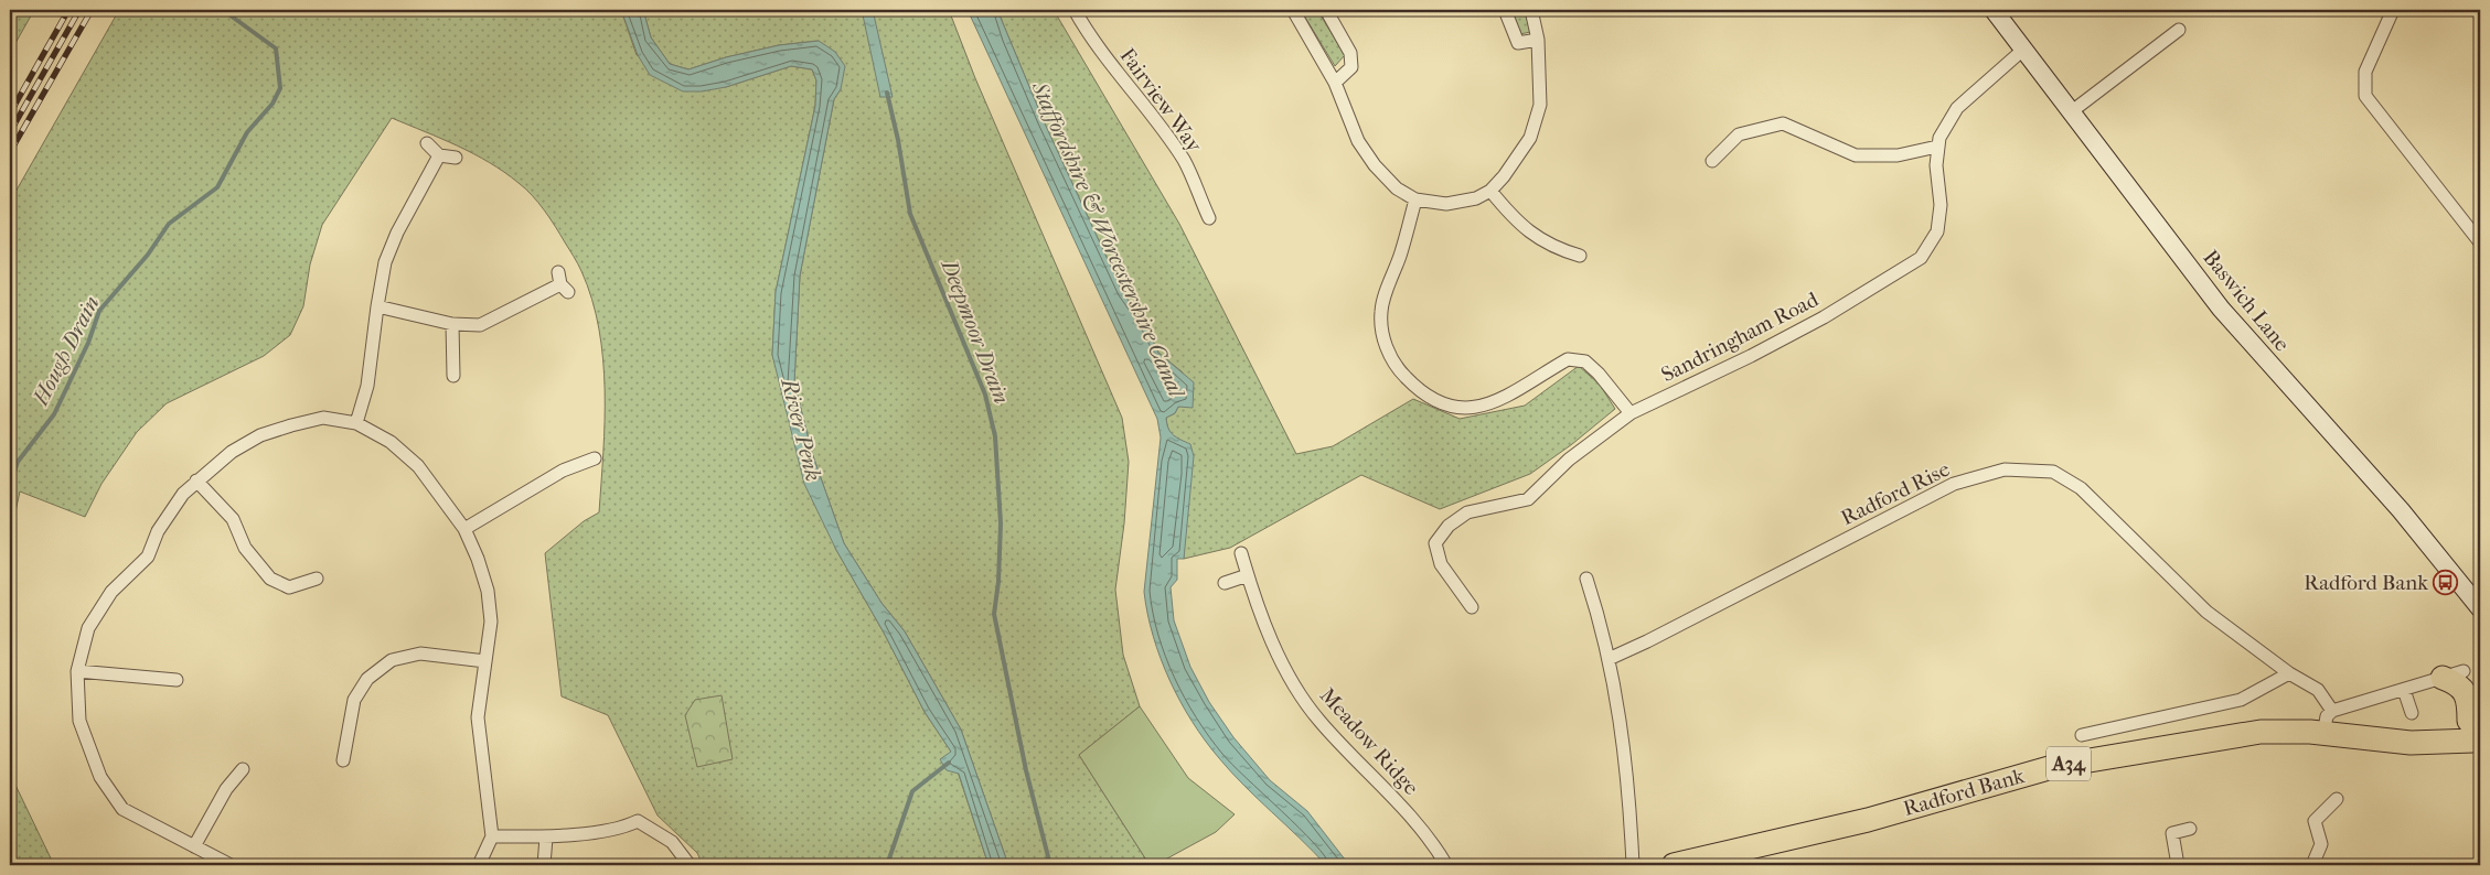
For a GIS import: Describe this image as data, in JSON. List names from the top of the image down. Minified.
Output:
{"streets":{"highway":["A34","Radford Bank"],"street":["Fairview Way","Baswich Lane","Sandringham Road","Radford Rise","Meadow Ridge"]},"crossings":[["Baswich Lane","Sandringham Road"]],"water":["Staffordshire & Worcestershire Canal","Deepmoor Drain","Hough Drain","River Penk"],"places":{"bus stop":["Radford Bank"]}}
